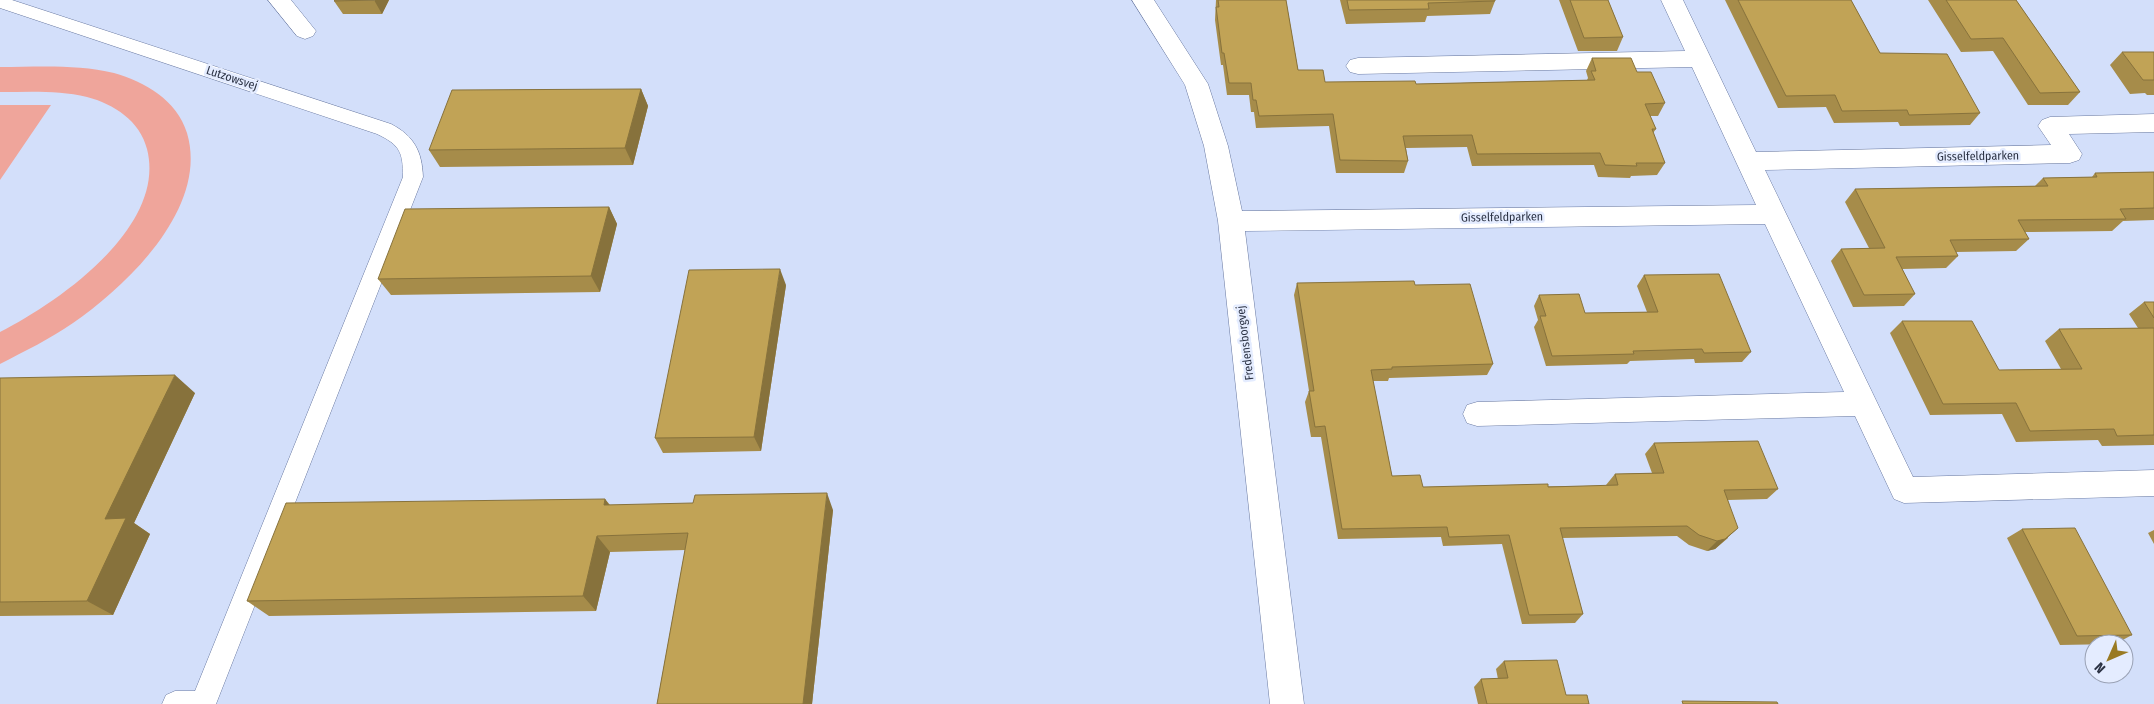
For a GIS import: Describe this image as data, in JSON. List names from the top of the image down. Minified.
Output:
{"streets":{"street":["Gisselfeldparken","Fredensborgvej"],"lane":["Lutzowsvej"]},"crossings":[["Gisselfeldparken","Fredensborgvej"]],"north":"bottom left"}
